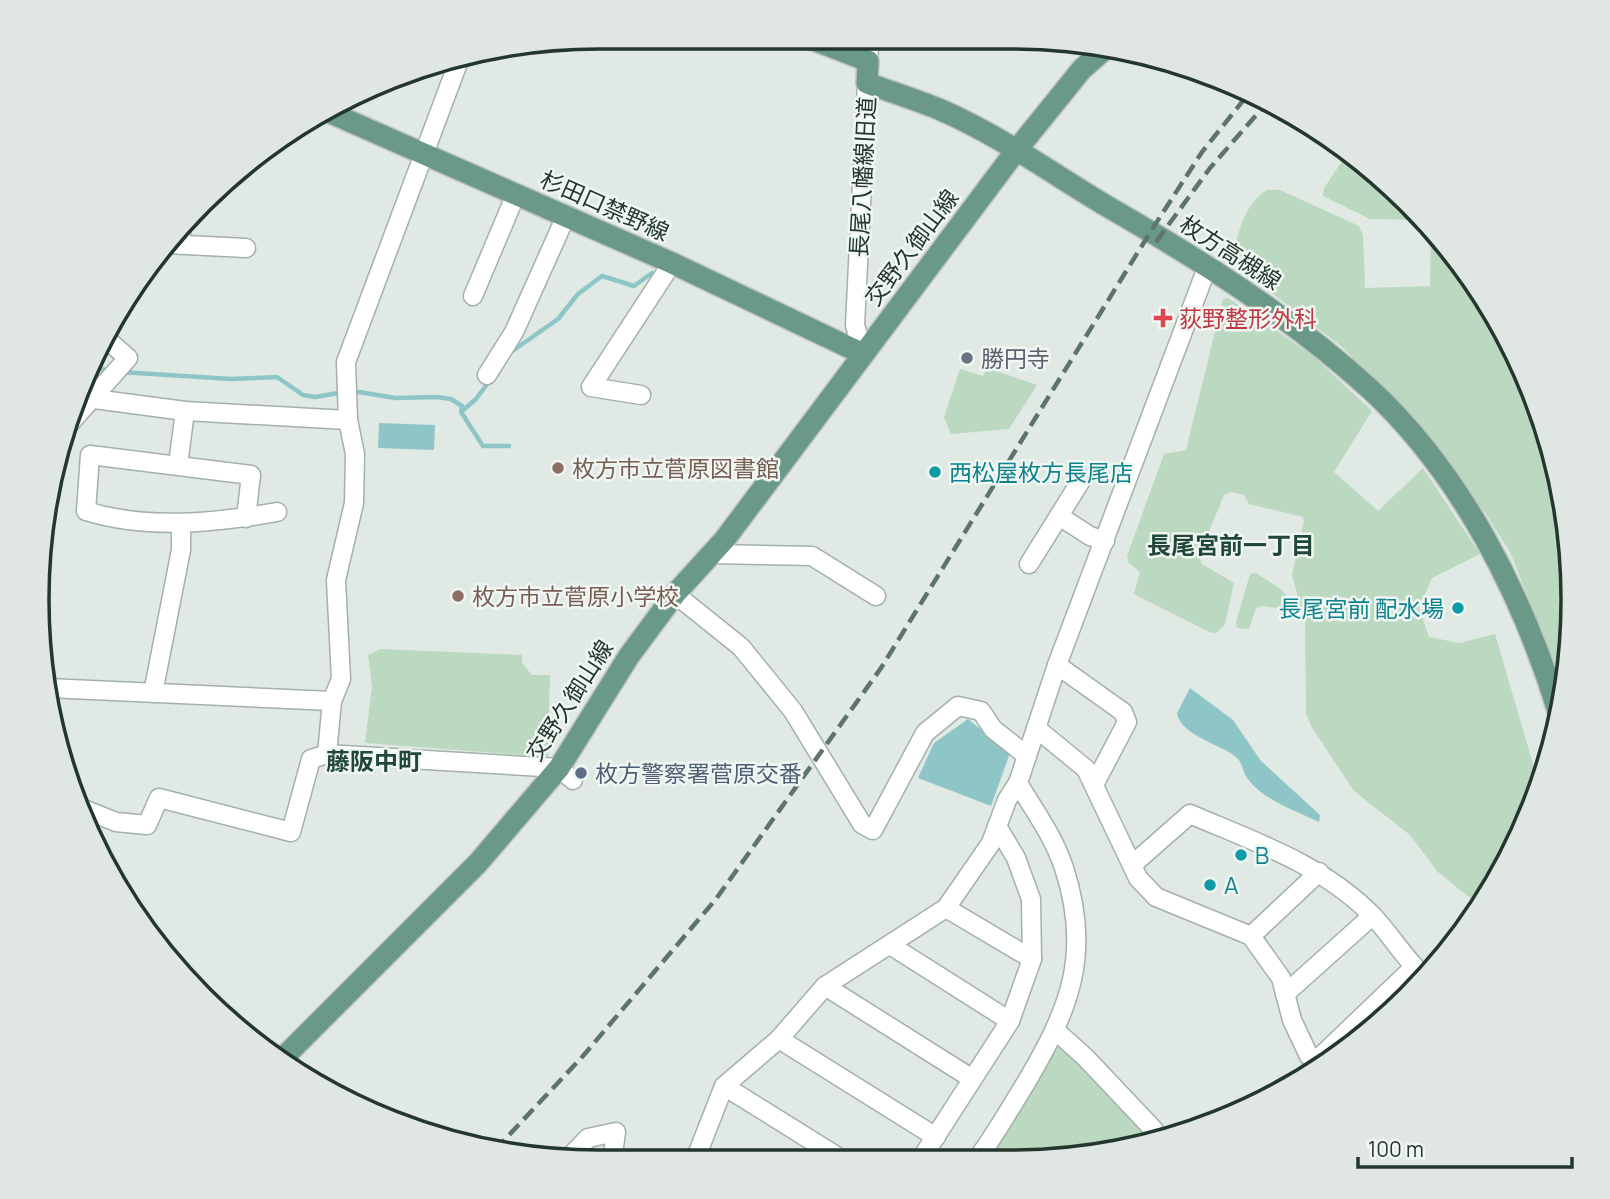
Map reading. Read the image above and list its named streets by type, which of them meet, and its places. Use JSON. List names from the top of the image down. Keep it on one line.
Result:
{"streets":{"main road":["杉田口禁野線","交野久御山線","枚方高槻線"],"street":["長尾八幡線旧道"]},"crossings":[["長尾八幡線旧道","杉田口禁野線"],["長尾八幡線旧道","交野久御山線"],["長尾八幡線旧道","枚方高槻線"],["杉田口禁野線","交野久御山線"],["交野久御山線","枚方高槻線"]],"districts":["長尾宮前一丁目","藤阪中町"],"places":{"health":["荻野整形外科"],"other":["勝円寺","枚方市立菅原図書館","西松屋枚方長尾店","枚方市立菅原小学校","長尾宮前 配水場","枚方警察署菅原交番","B","A"]},"scale_bar":"100 m"}
